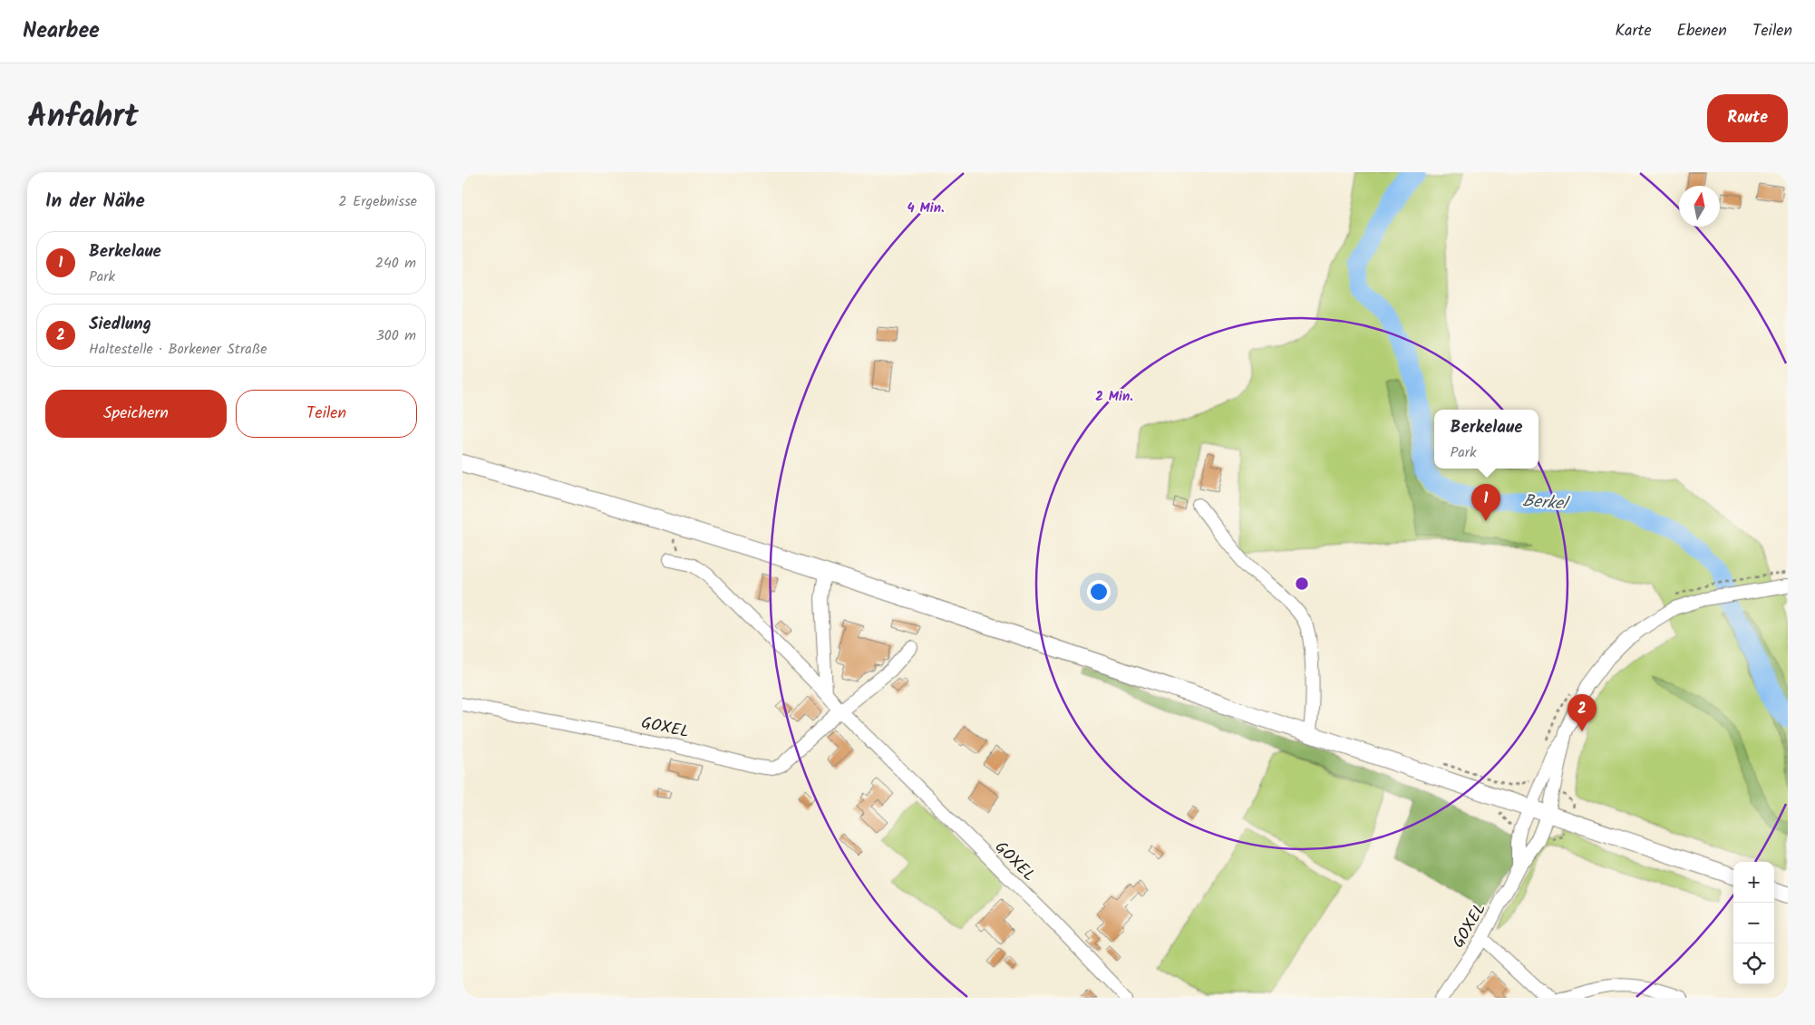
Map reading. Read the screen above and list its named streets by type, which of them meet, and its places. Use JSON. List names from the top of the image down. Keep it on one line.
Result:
{"streets":{"street":["GOXEL"]},"water":["Berkel"],"north":"top","page":{"header":"Nearbee","nav":["Karte","Ebenen","Teilen"],"title":"Anfahrt","buttons":["Route",["Speichern","Teilen"]],"heading":["In der Nähe","2 Ergebnisse"],"list":[{"mark":"1","name":"Berkelaue","note":"Park","value":"240 m"},{"mark":"2","name":"Siedlung","note":"Haltestelle · Borkener Straße","value":"300 m"}],"popup":["Berkelaue","Park"],"pins":["1","2"],"map_buttons":["+","−"]},"rings":["4 Min.","2 Min."]}
